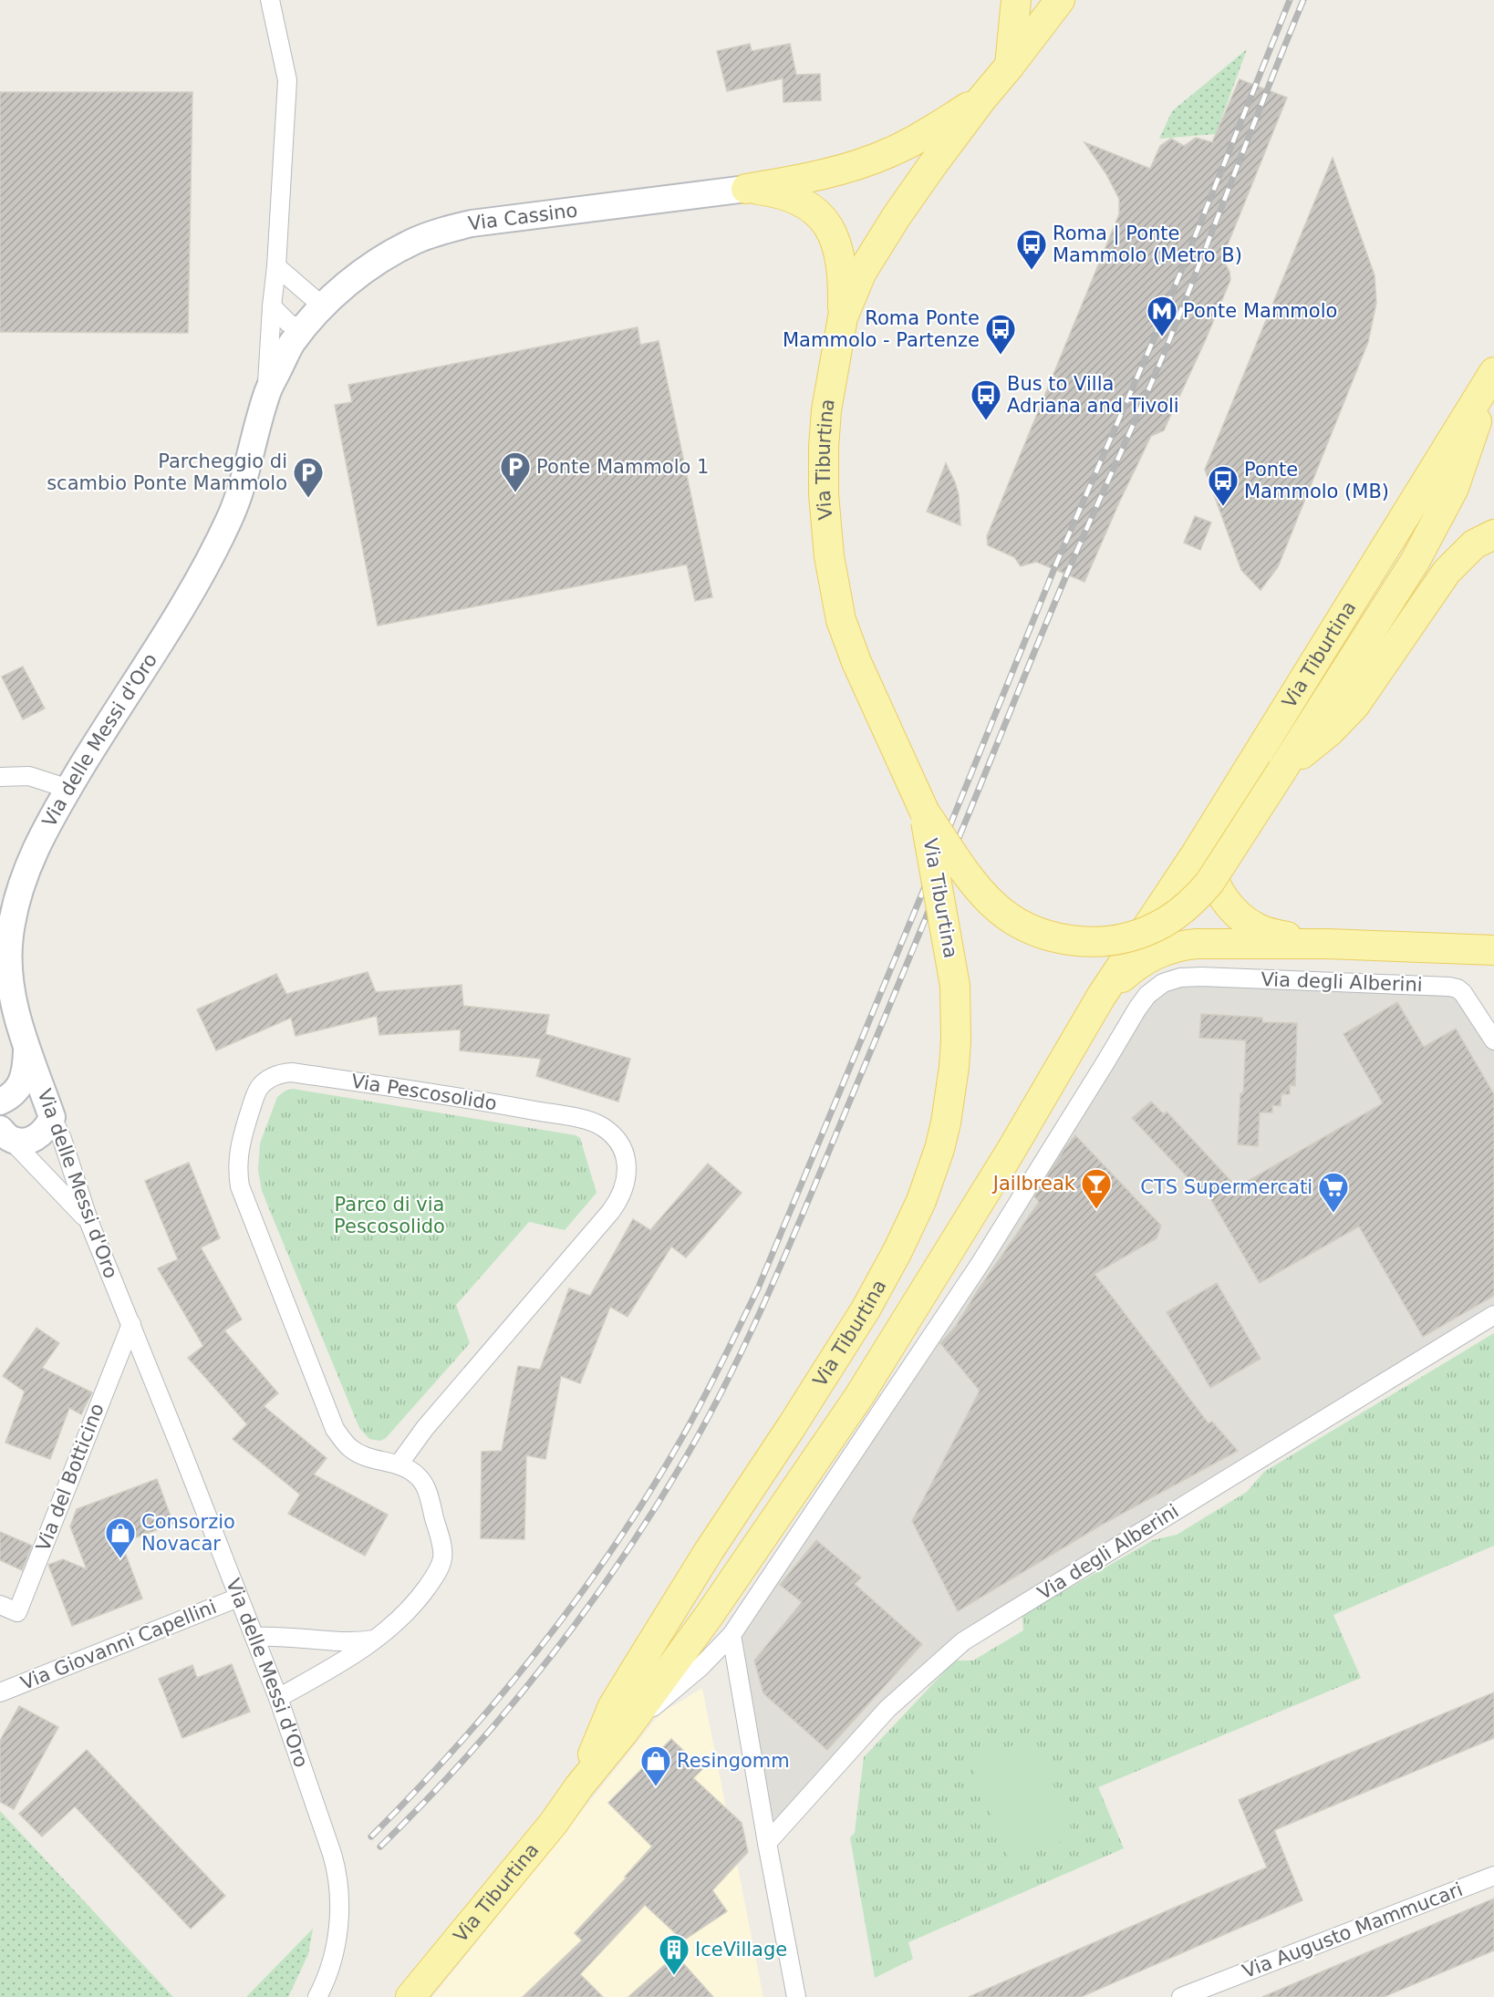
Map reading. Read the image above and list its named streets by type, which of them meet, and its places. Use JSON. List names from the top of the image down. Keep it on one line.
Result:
{"streets":{"main road":["Via Tiburtina"],"street":["Via Cassino","Via delle Messi d'Oro","Via degli Alberini","Via Pescosolido","Via del Botticino","Via Giovanni Capellini","Via Augusto Mammucari"]},"crossings":[["Via Cassino","Via delle Messi d'Oro"],["Via Tiburtina","Via degli Alberini"],["Via delle Messi d'Oro","Via Pescosolido"],["Via delle Messi d'Oro","Via del Botticino"],["Via delle Messi d'Oro","Via Giovanni Capellini"]],"parks":["Parco di via Pescosolido"],"places":{"bus stop":["Roma | Ponte Mammolo (Metro B)","Roma Ponte Mammolo - Partenze","Bus to Villa Adriana and Tivoli","Ponte Mammolo (MB)"],"metro station":["Ponte Mammolo"],"parking":["Ponte Mammolo 1","Parcheggio di scambio Ponte Mammolo"],"bar":["Jailbreak"],"supermarket":["CTS Supermercati"],"shop":["Consorzio Novacar","Resingomm"],"building":["IceVillage"]}}
